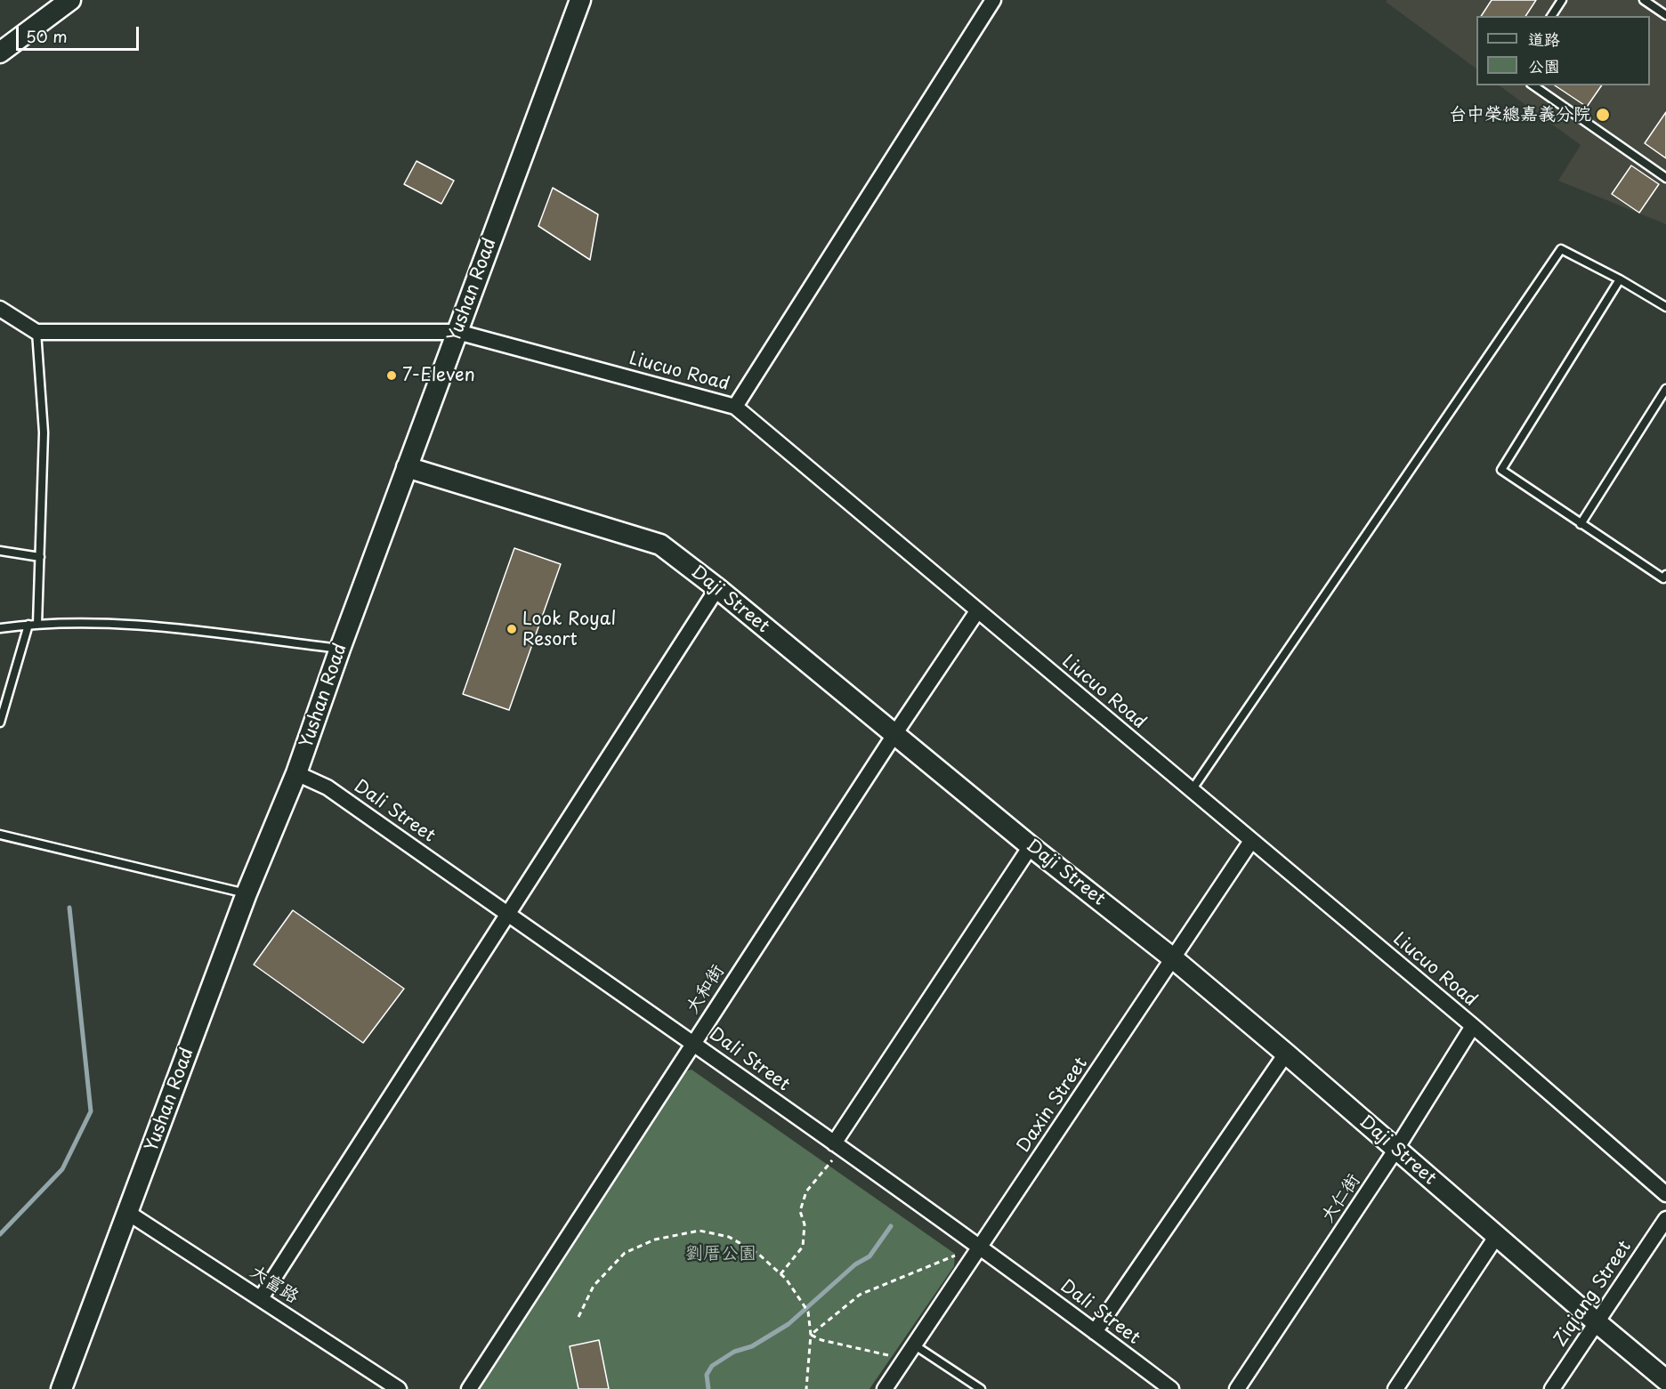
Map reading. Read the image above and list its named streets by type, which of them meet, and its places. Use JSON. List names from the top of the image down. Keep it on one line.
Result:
{"streets":{"street":["Yushan Road","Liucuo Road","Daji Street","Dali Street","大和街","Daxin Street","大仁街","大富路","Ziqiang Street"]},"crossings":[["Yushan Road","Liucuo Road"],["Yushan Road","Daji Street"],["Yushan Road","Dali Street"],["Yushan Road","大富路"],["Liucuo Road","大和街"],["Liucuo Road","Daxin Street"],["Liucuo Road","大仁街"],["Daji Street","大和街"],["Daji Street","Daxin Street"],["Daji Street","大仁街"],["Daji Street","Ziqiang Street"],["Dali Street","大和街"],["Dali Street","Daxin Street"]],"parks":["劉厝公園"],"places":["台中榮總嘉義分院","7-Eleven","Look Royal Resort"],"legend":["道路","公園"],"scale_bar":"50 m"}
